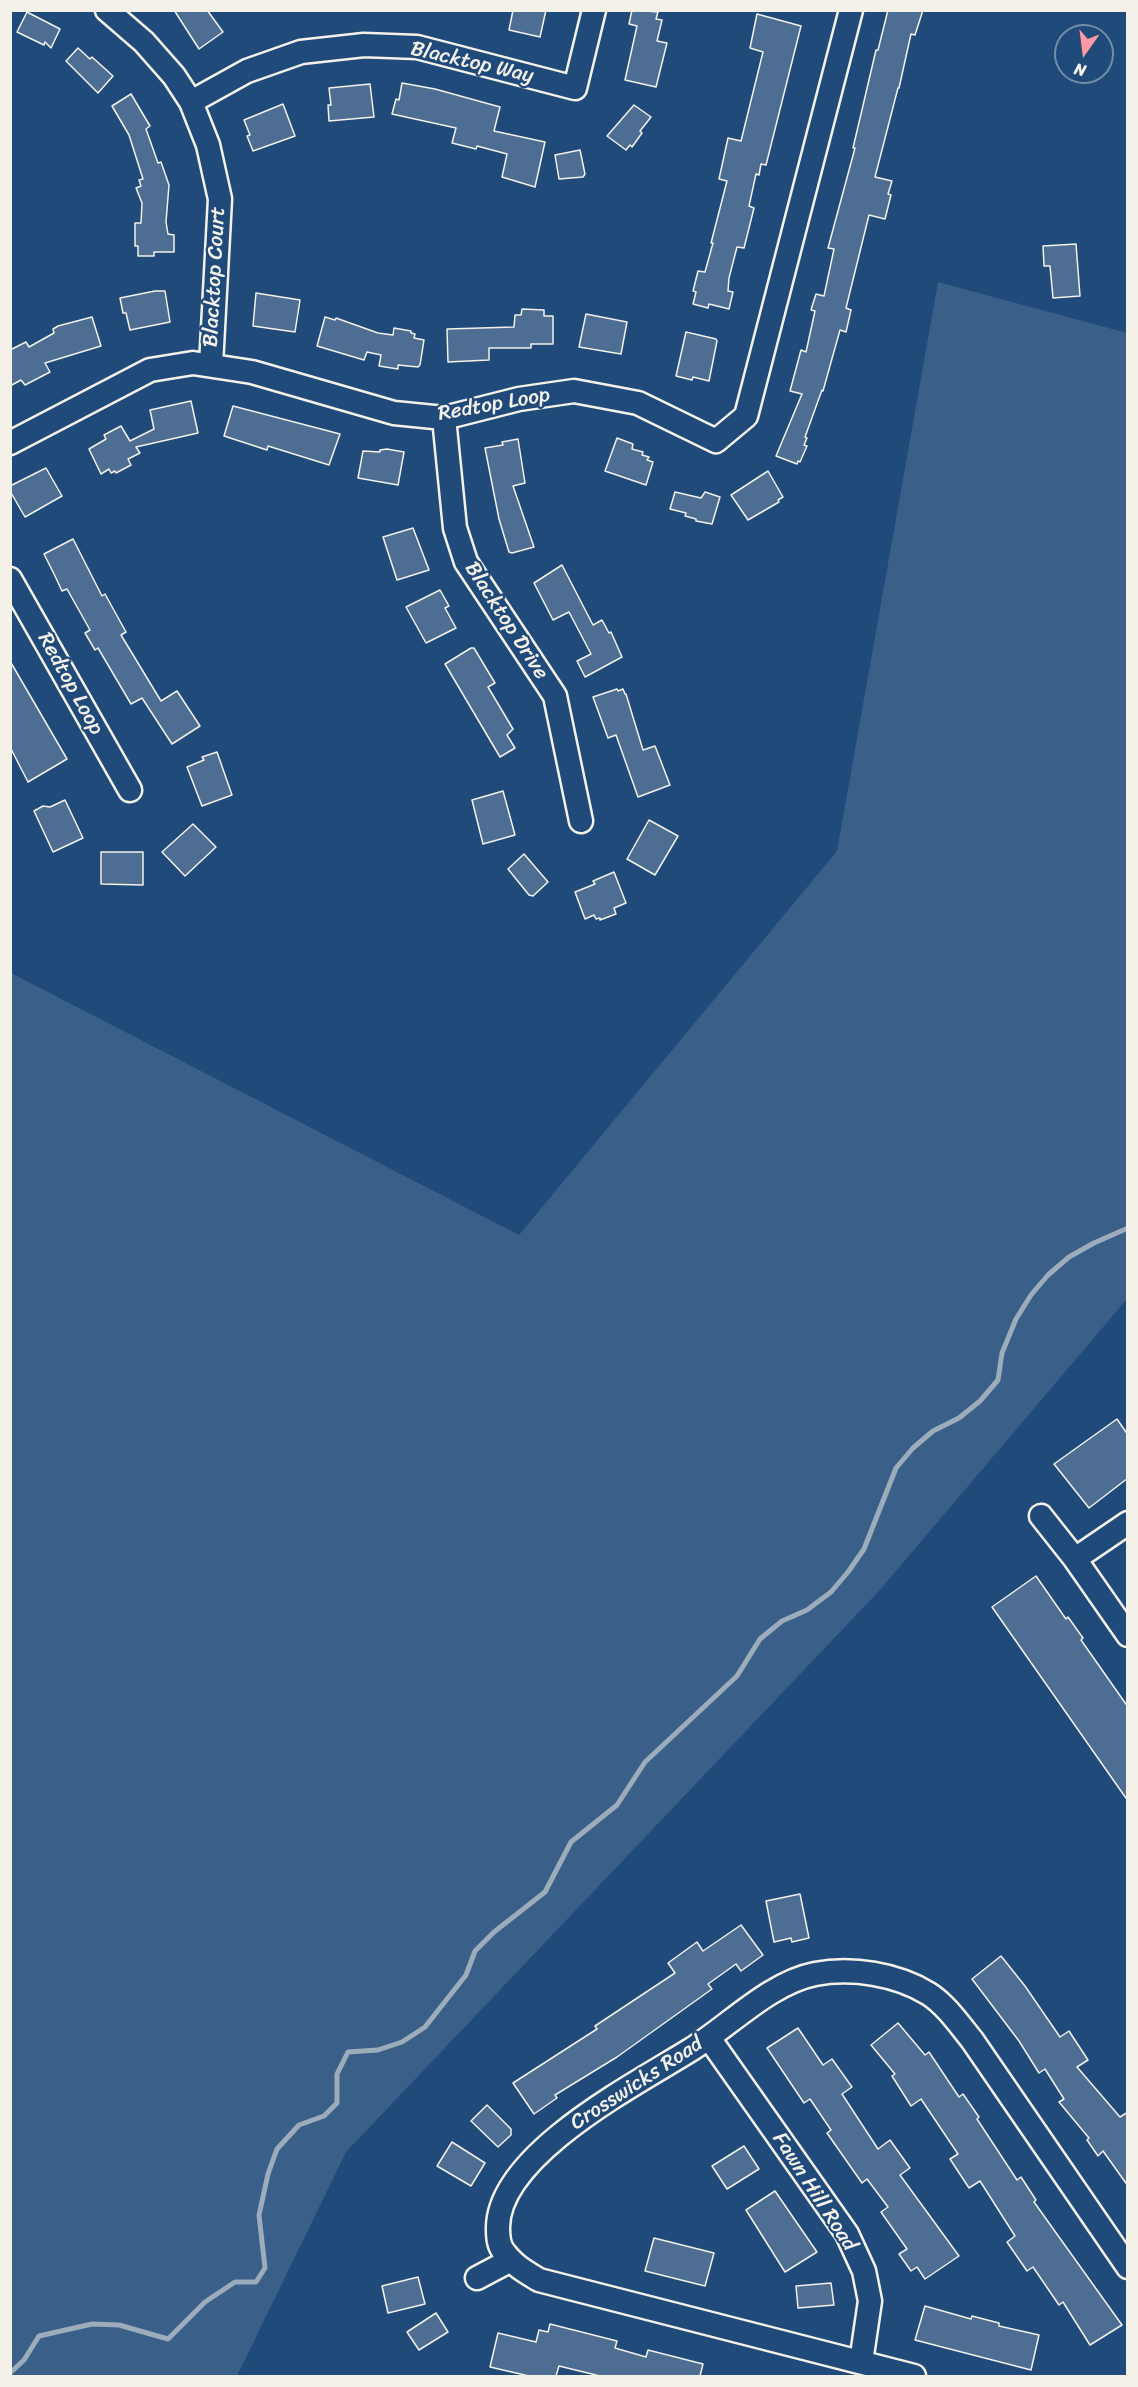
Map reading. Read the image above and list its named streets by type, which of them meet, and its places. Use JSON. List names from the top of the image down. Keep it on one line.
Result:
{"streets":{"street":["Blacktop Way","Blacktop Court","Redtop Loop","Blacktop Drive","Crosswicks Road","Fawn Hill Road"]},"crossings":[["Blacktop Way","Blacktop Court"],["Blacktop Court","Redtop Loop"],["Redtop Loop","Blacktop Drive"],["Crosswicks Road","Fawn Hill Road"]],"north":"bottom"}
